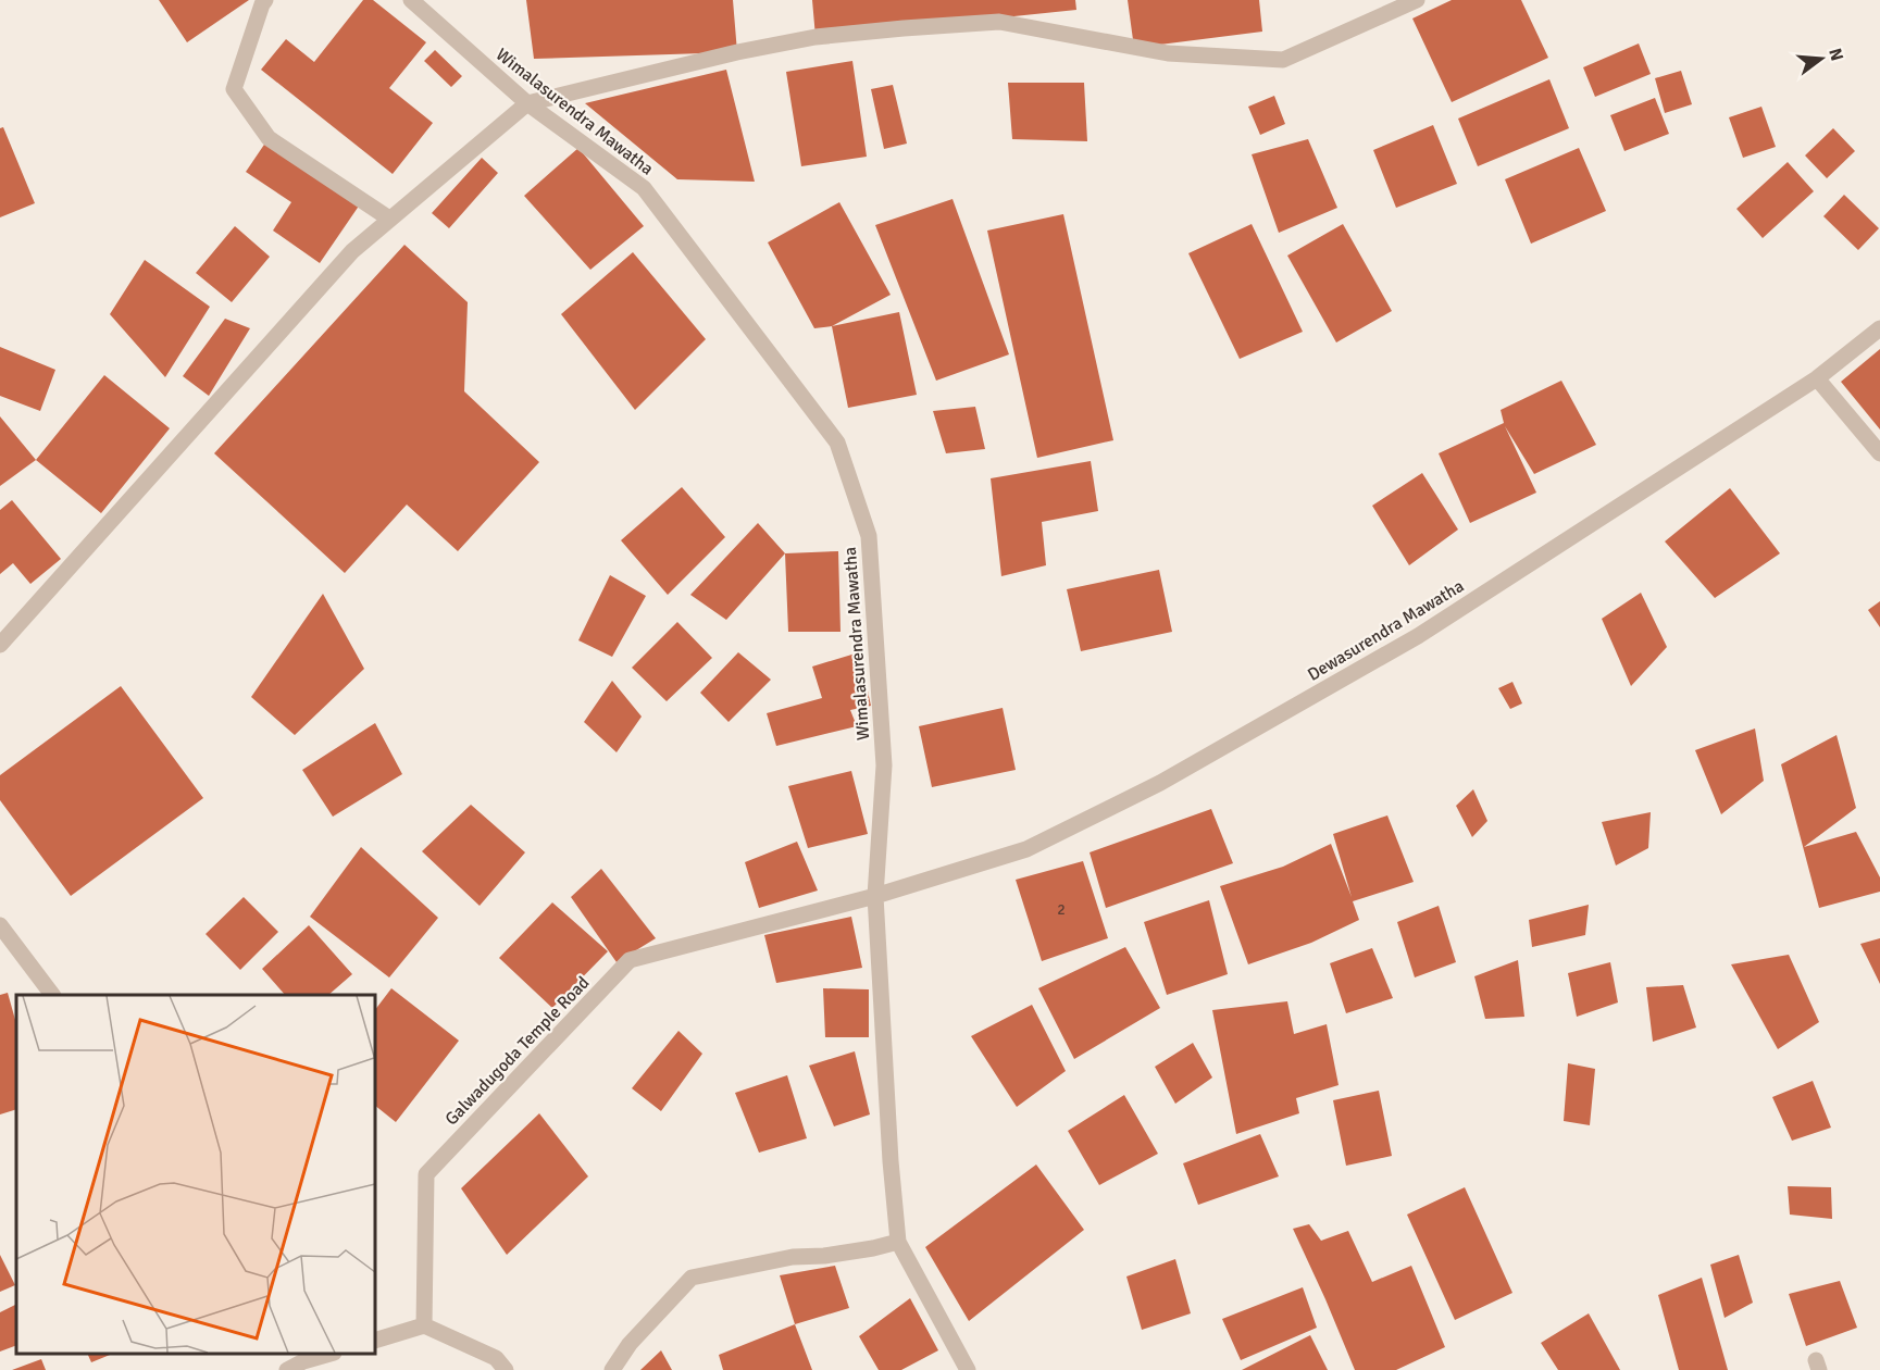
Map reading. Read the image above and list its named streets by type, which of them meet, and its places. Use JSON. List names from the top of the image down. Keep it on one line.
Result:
{"streets":{"street":["Wimalasurendra Mawatha","Dewasurendra Mawatha","Galwadugoda Temple Road"]},"crossings":[["Wimalasurendra Mawatha","Dewasurendra Mawatha"],["Wimalasurendra Mawatha","Galwadugoda Temple Road"],["Dewasurendra Mawatha","Galwadugoda Temple Road"]],"house_numbers":["2"],"north":"right"}
